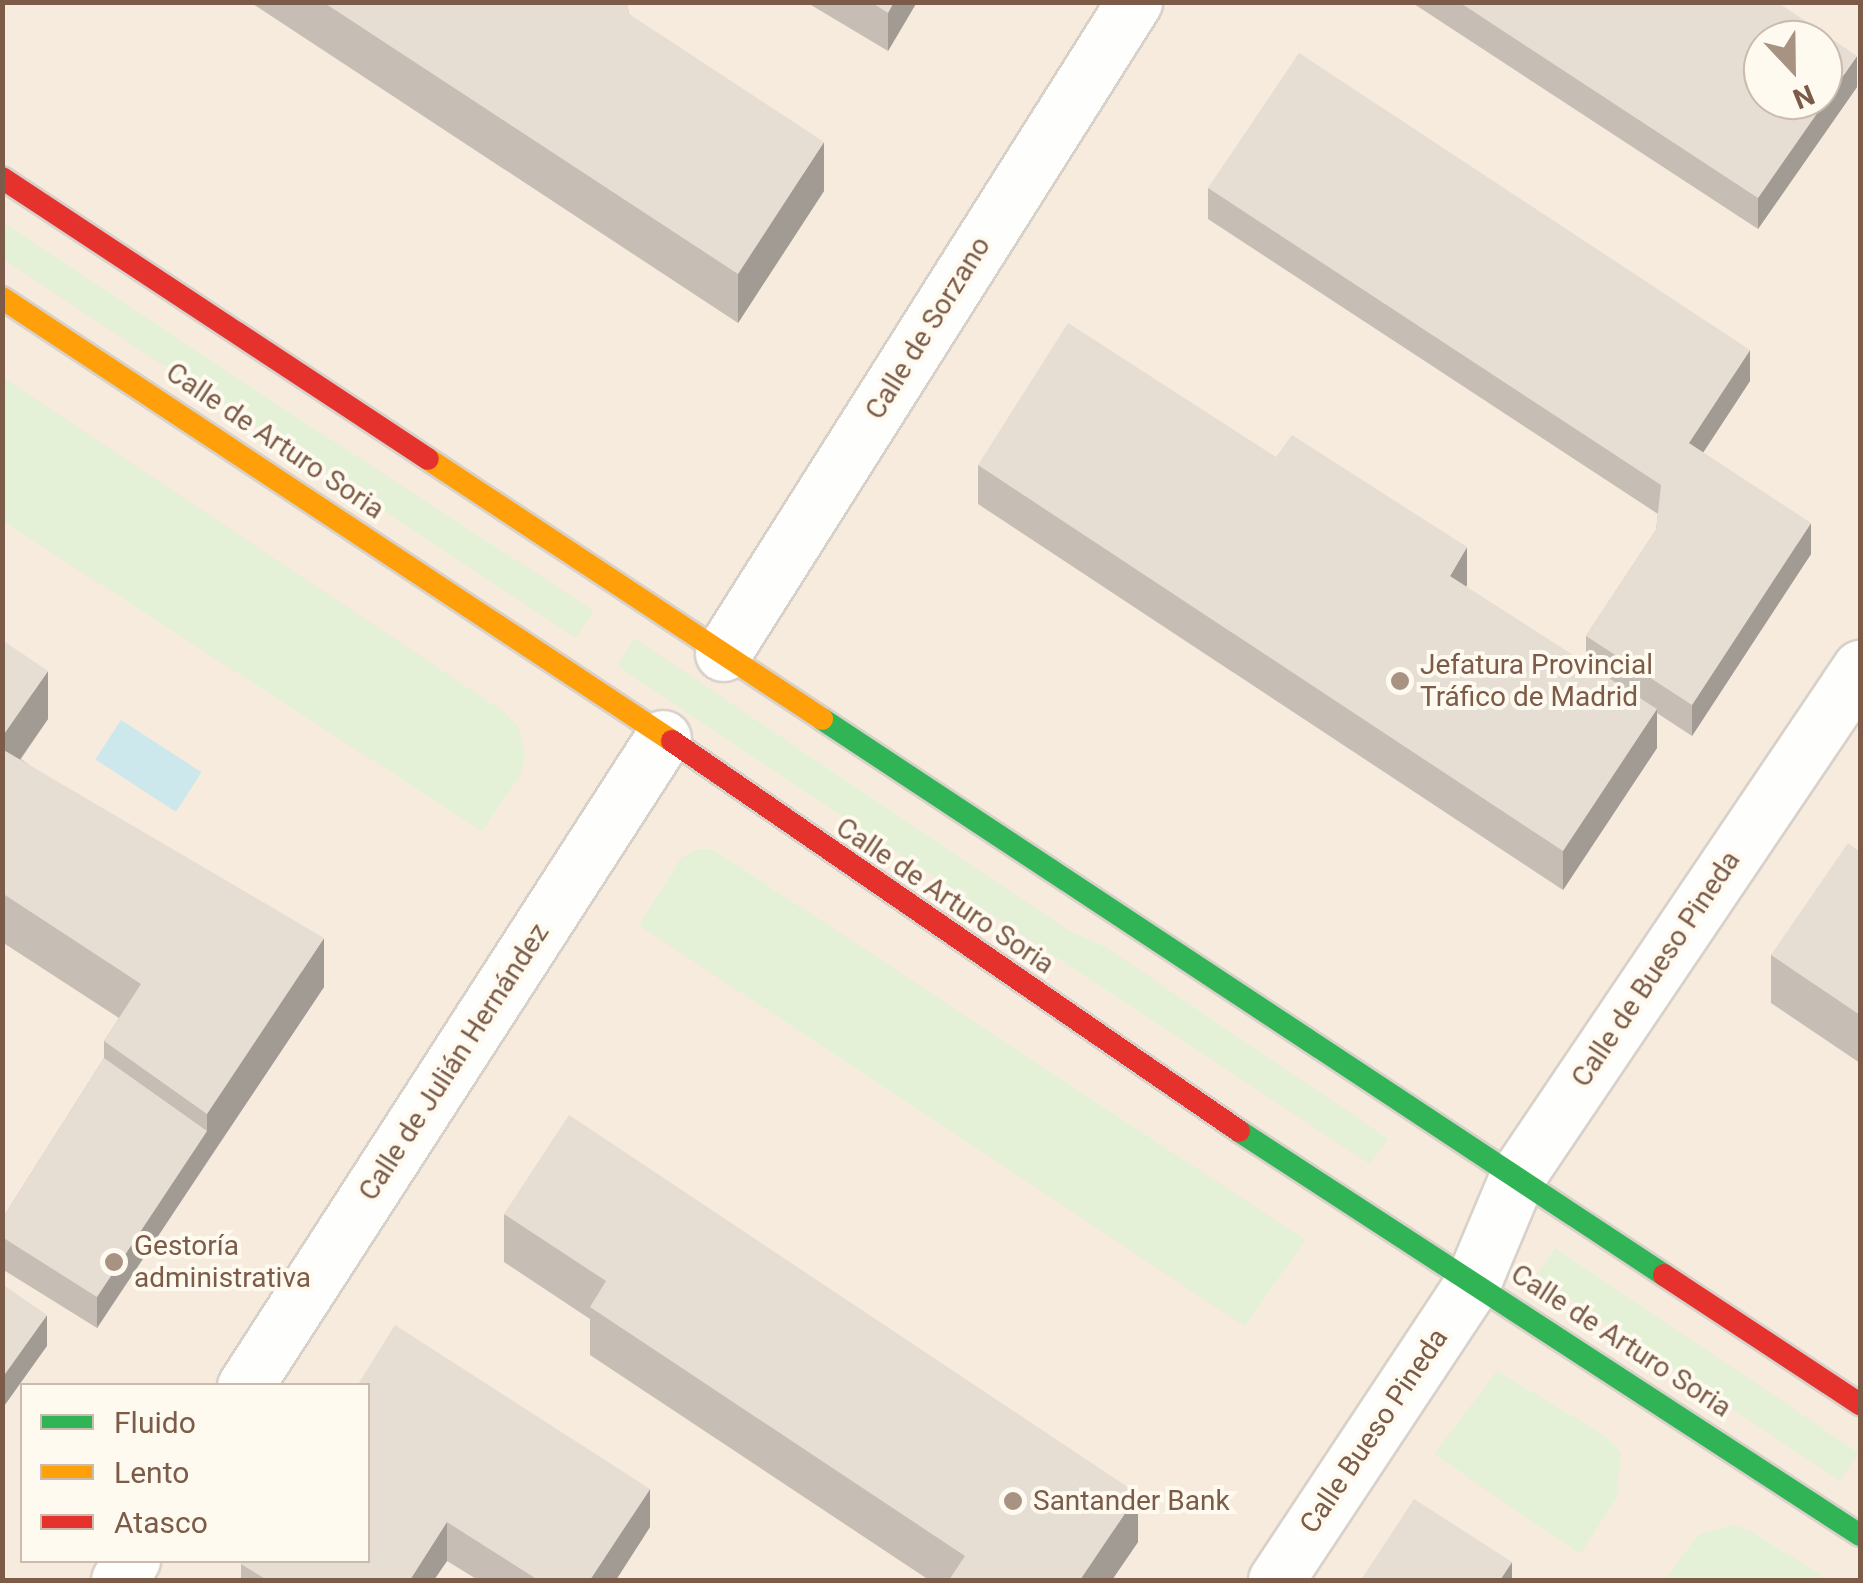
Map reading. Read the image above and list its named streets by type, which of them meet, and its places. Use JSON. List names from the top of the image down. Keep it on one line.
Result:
{"streets":{"main road":["Calle de Arturo Soria"],"street":["Calle de Sorzano","Calle de Bueso Pineda","Calle de Julián Hernández","Calle Bueso Pineda"]},"crossings":[["Calle de Arturo Soria","Calle de Bueso Pineda"],["Calle de Arturo Soria","Calle de Julián Hernández"],["Calle de Arturo Soria","Calle Bueso Pineda"],["Calle de Bueso Pineda","Calle Bueso Pineda"]],"places":["Jefatura Provincial Tráfico de Madrid","Gestoría administrativa","Santander Bank"],"legend":["Fluido","Lento","Atasco"],"north":"bottom"}
